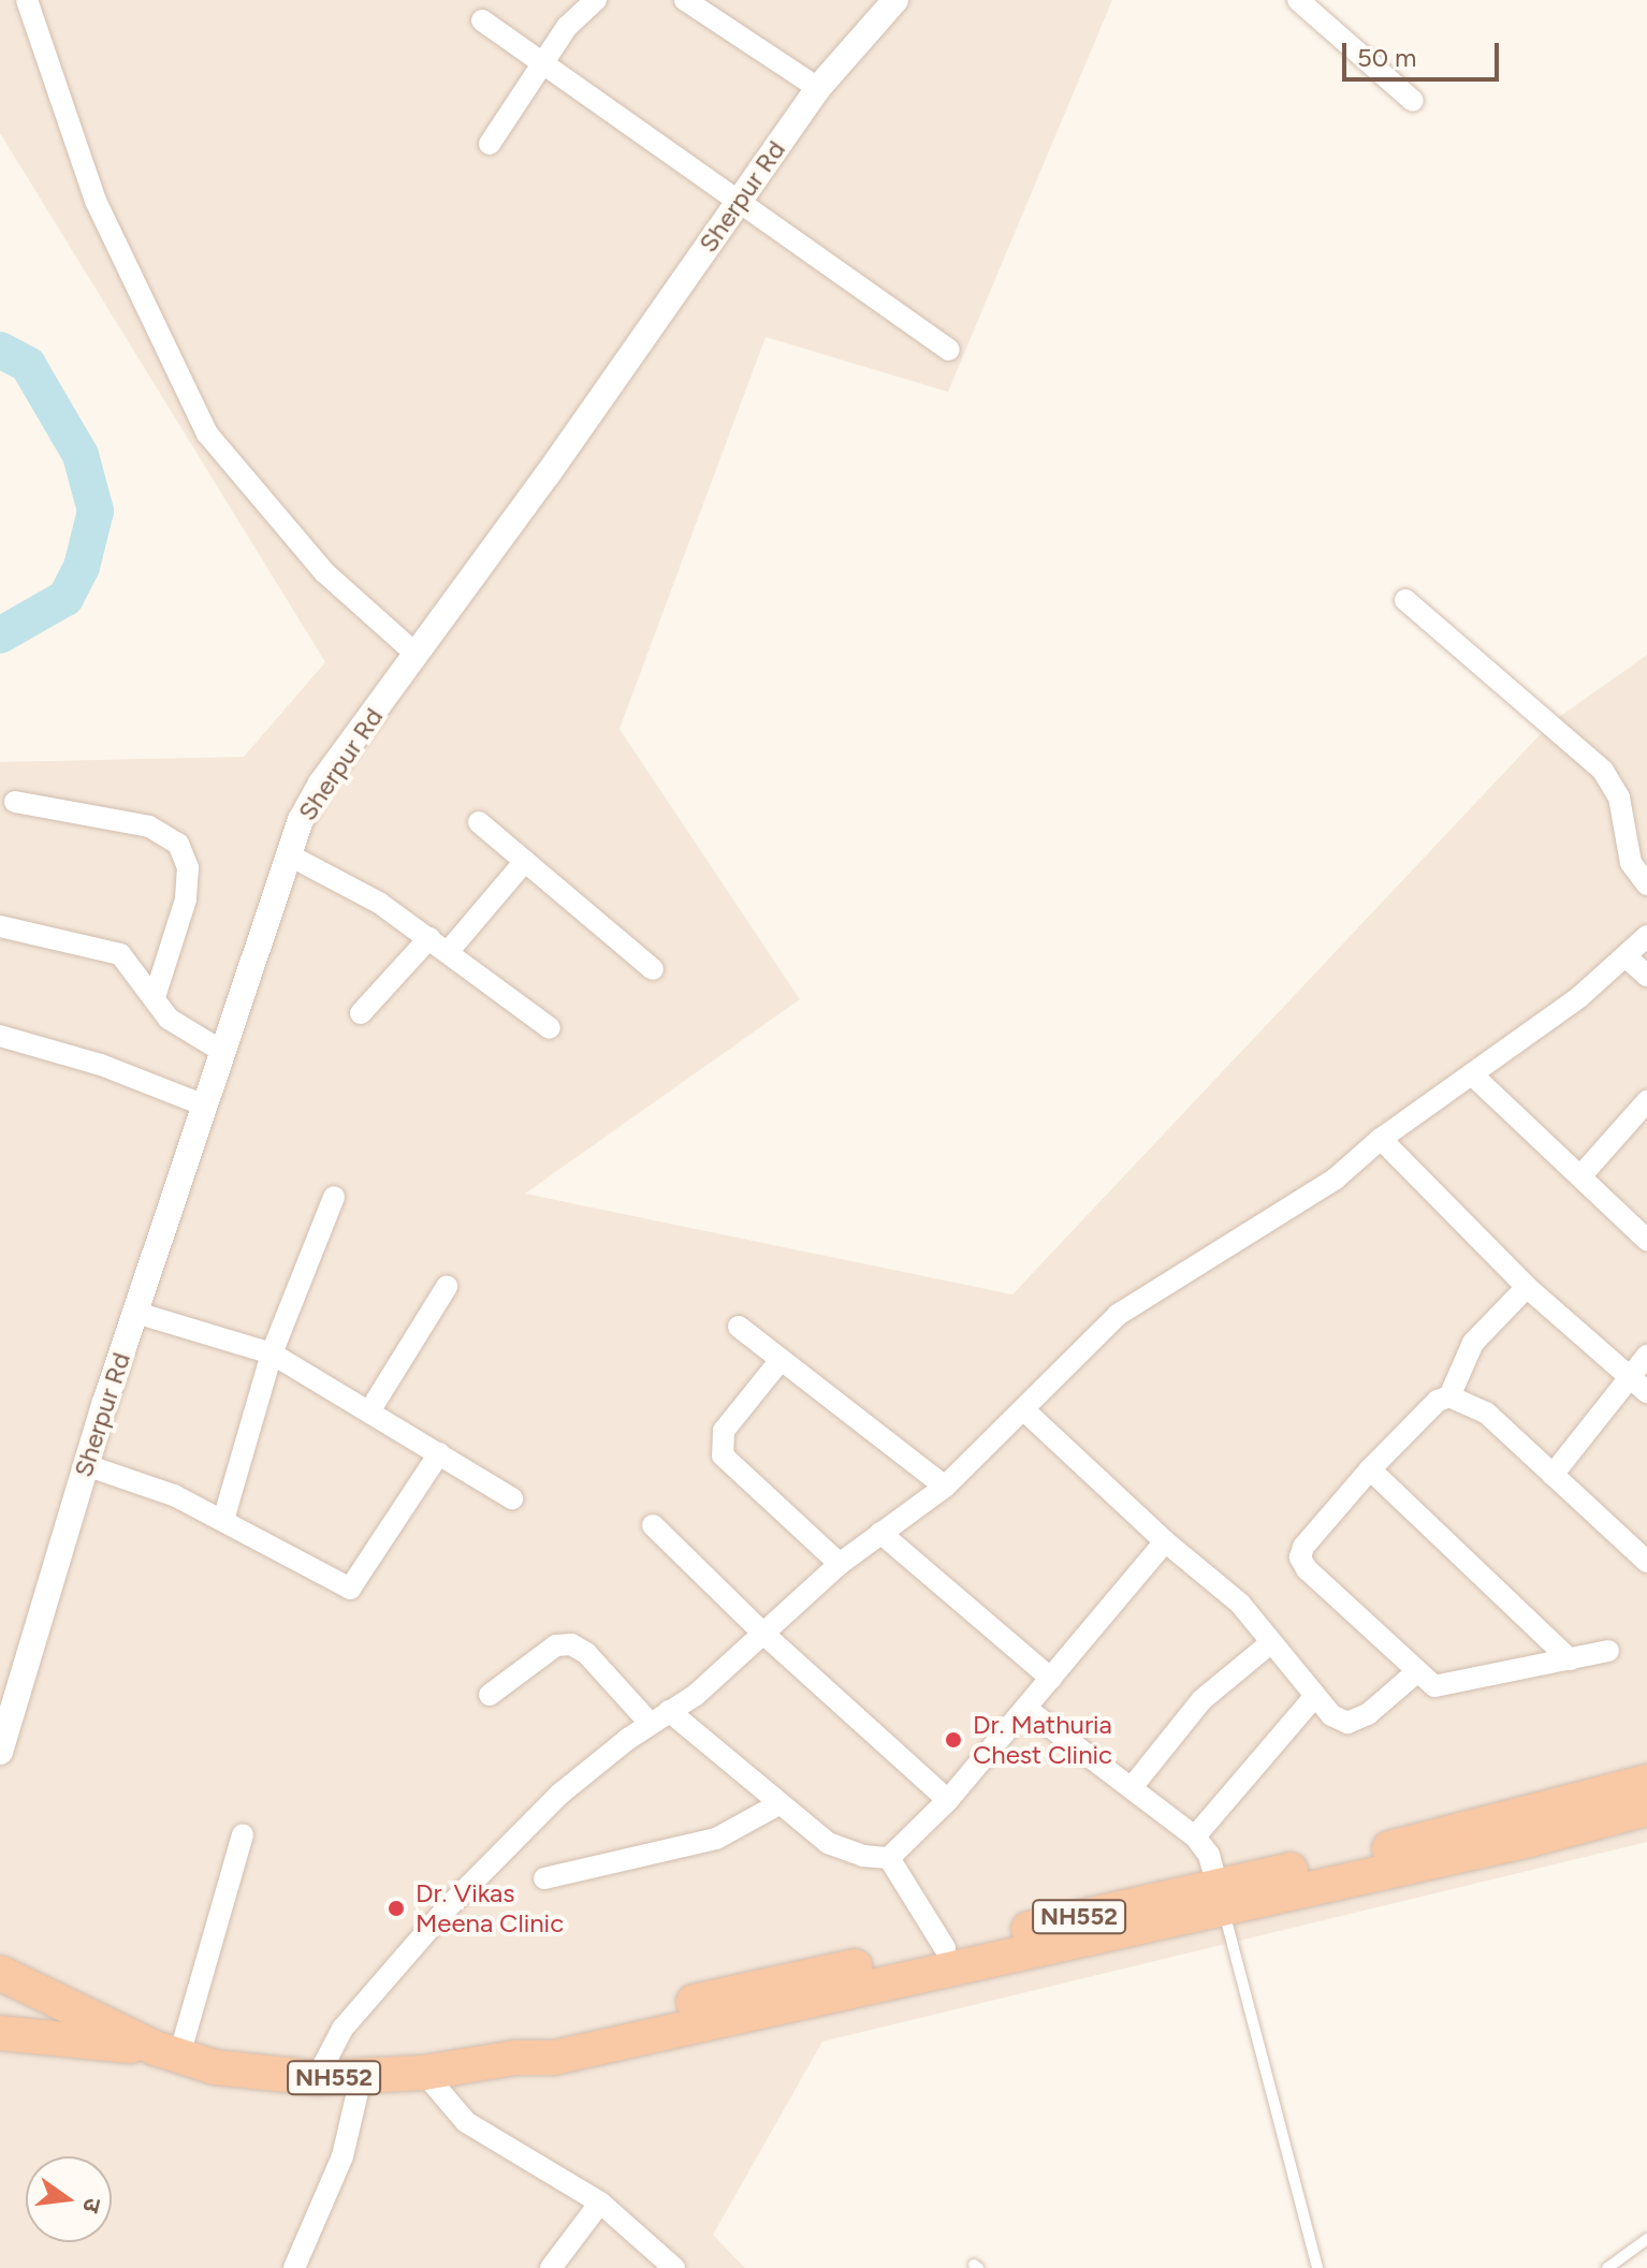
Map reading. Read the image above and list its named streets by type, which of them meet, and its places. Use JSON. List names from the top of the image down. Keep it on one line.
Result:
{"streets":{"highway":["NH552"],"street":["Sherpur Rd"]},"places":["Dr. Mathuria Chest Clinic","Dr. Vikas Meena Clinic"],"scale_bar":"50 m","north":"right"}
